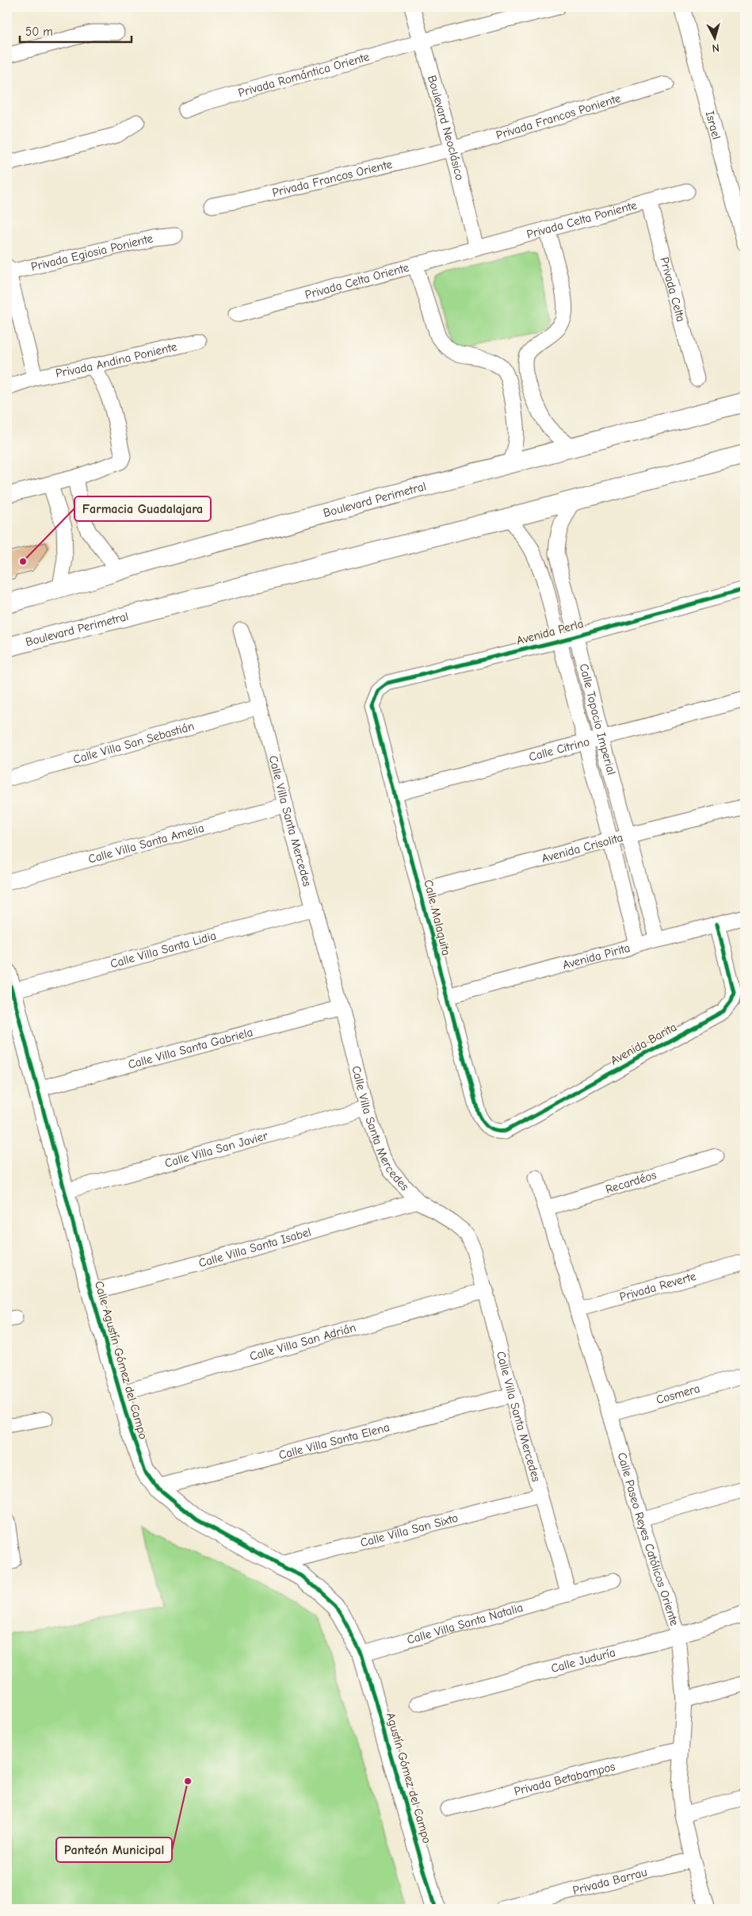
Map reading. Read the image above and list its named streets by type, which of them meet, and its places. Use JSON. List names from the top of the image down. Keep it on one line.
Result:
{"streets":{"street":["Privada Romántica Oriente","Privada Francos Poniente","Israel","Boulevard Neoclásico","Privada Francos Oriente","Privada Celta Poniente","Privada Egiosia Poniente","Privada Celta Oriente","Privada Celta","Privada Andina Poniente","Boulevard Perimetral","Avenida Perla","Calle Topacio Imperial","Calle Villa San Sebastián","Calle Citrino","Calle Villa Santa Mercedes","Calle Villa Santa Amelia","Avenida Crisolita","Calle Malaquita","Calle Villa Santa Lidia","Avenida Pirita","Avenida Barita","Calle Villa Santa Gabriela","Calle Villa San Javier","Recardéos","Calle Villa Santa Isabel","Privada Reverte","Calle Villa San Adrián","Calle Agustín Gómez del Campo","Cosmera","Calle Villa Santa Elena","Calle Villa San Sixto","Calle Paseo Reyes Católicos Oriente","Calle Villa Santa Natalia","Calle Juduría","Agustín Gómez del Campo","Privada Betabampos","Privada Barrau"]},"crossings":[["Privada Romántica Oriente","Boulevard Neoclásico"],["Privada Francos Poniente","Boulevard Neoclásico"],["Privada Francos Poniente","Privada Francos Oriente"],["Boulevard Neoclásico","Privada Francos Oriente"],["Boulevard Neoclásico","Privada Celta Poniente"],["Boulevard Neoclásico","Privada Celta Oriente"],["Privada Celta Poniente","Privada Celta Oriente"],["Privada Celta Poniente","Privada Celta"],["Boulevard Perimetral","Calle Topacio Imperial"],["Avenida Perla","Calle Topacio Imperial"],["Avenida Perla","Calle Malaquita"],["Calle Topacio Imperial","Calle Citrino"],["Calle Topacio Imperial","Avenida Crisolita"],["Calle Topacio Imperial","Avenida Pirita"],["Calle Villa San Sebastián","Calle Villa Santa Mercedes"],["Calle Citrino","Calle Malaquita"],["Calle Villa Santa Mercedes","Calle Villa Santa Amelia"],["Calle Villa Santa Mercedes","Calle Villa Santa Lidia"],["Calle Villa Santa Mercedes","Calle Villa Santa Gabriela"],["Calle Villa Santa Mercedes","Calle Villa San Javier"],["Calle Villa Santa Mercedes","Calle Villa Santa Isabel"],["Calle Villa Santa Mercedes","Calle Villa San Adrián"],["Calle Villa Santa Mercedes","Calle Villa Santa Elena"],["Calle Villa Santa Mercedes","Calle Villa San Sixto"],["Calle Villa Santa Mercedes","Calle Villa Santa Natalia"],["Avenida Crisolita","Calle Malaquita"],["Calle Malaquita","Avenida Pirita"],["Calle Malaquita","Avenida Barita"],["Calle Villa Santa Lidia","Calle Agustín Gómez del Campo"],["Avenida Pirita","Avenida Barita"],["Calle Villa Santa Gabriela","Calle Agustín Gómez del Campo"],["Calle Villa San Javier","Calle Agustín Gómez del Campo"],["Recardéos","Calle Paseo Reyes Católicos Oriente"],["Calle Villa Santa Isabel","Calle Agustín Gómez del Campo"],["Privada Reverte","Calle Paseo Reyes Católicos Oriente"],["Calle Villa San Adrián","Calle Agustín Gómez del Campo"],["Calle Agustín Gómez del Campo","Calle Villa Santa Elena"],["Calle Agustín Gómez del Campo","Calle Villa San Sixto"],["Calle Agustín Gómez del Campo","Calle Villa Santa Natalia"],["Calle Agustín Gómez del Campo","Agustín Gómez del Campo"],["Cosmera","Calle Paseo Reyes Católicos Oriente"],["Calle Paseo Reyes Católicos Oriente","Calle Juduría"],["Calle Paseo Reyes Católicos Oriente","Privada Betabampos"],["Calle Paseo Reyes Católicos Oriente","Privada Barrau"],["Calle Villa Santa Natalia","Agustín Gómez del Campo"]],"places":["Farmacia Guadalajara","Panteón Municipal"],"scale_bar":"50 m","north":"bottom"}
